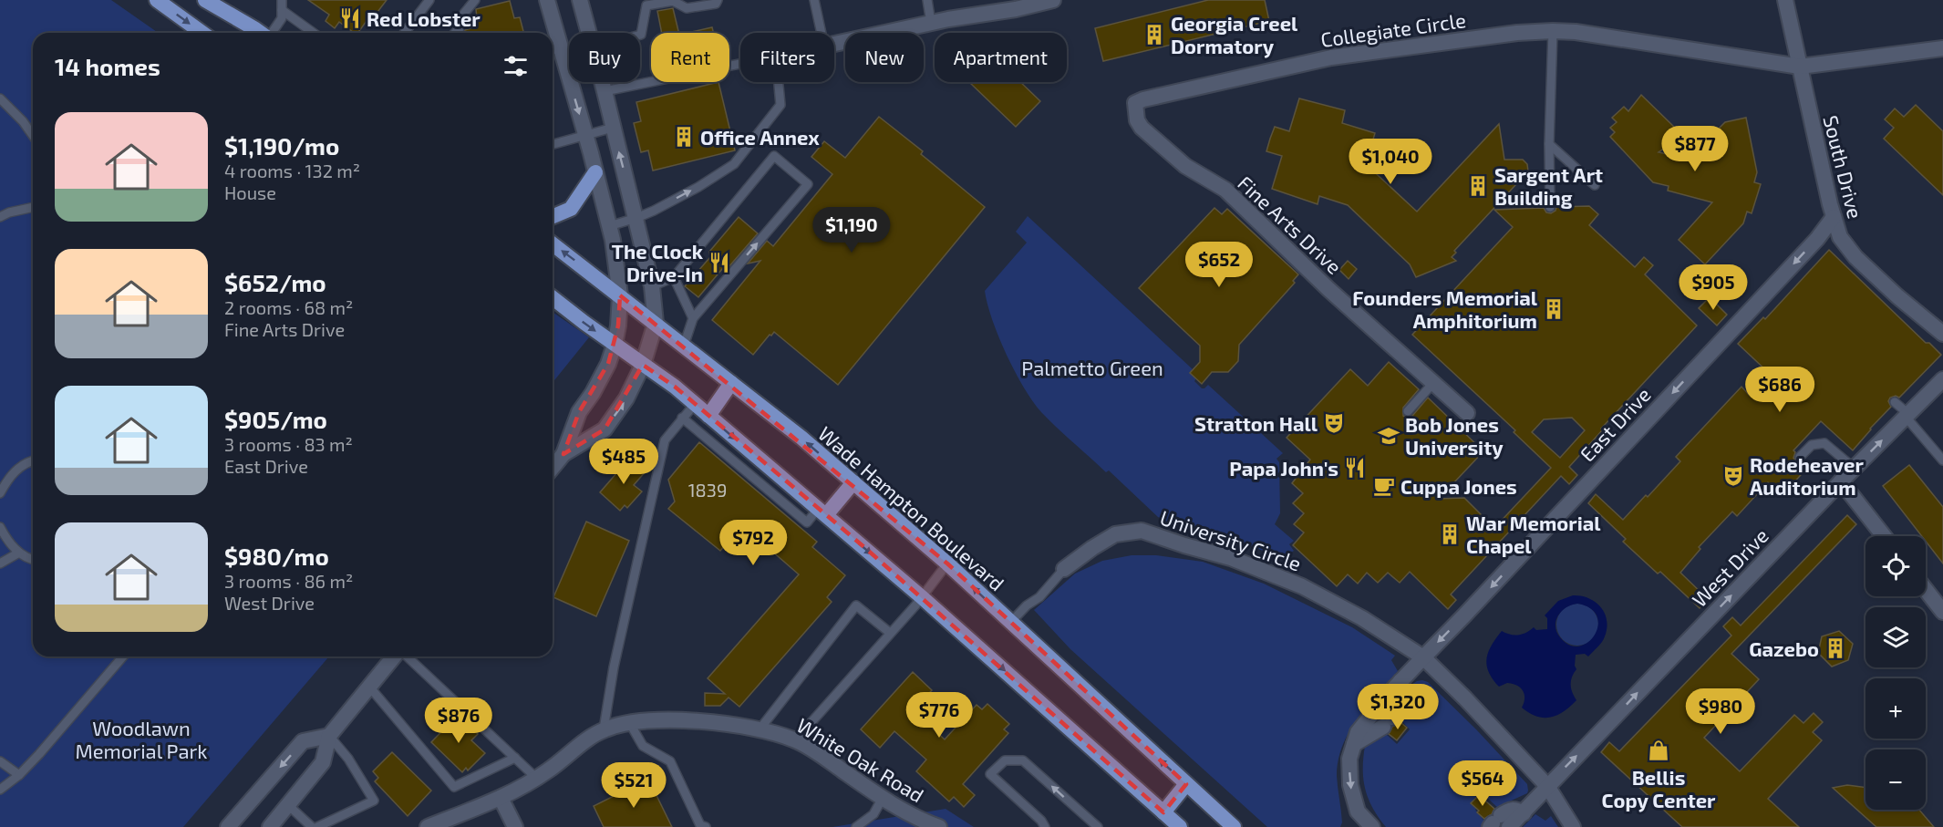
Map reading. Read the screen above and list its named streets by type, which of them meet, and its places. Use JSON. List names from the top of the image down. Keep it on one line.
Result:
{"streets":{"main road":["Wade Hampton Boulevard"],"street":["Collegiate Circle","South Drive","Fine Arts Drive","East Drive","University Circle","West Drive","White Oak Road"]},"crossings":[["Collegiate Circle","South Drive"],["Collegiate Circle","Fine Arts Drive"],["South Drive","East Drive"],["East Drive","University Circle"],["Wade Hampton Boulevard","University Circle"],["University Circle","West Drive"]],"one_way":["East Drive","West Drive"],"parks":["Palmetto Green","Woodlawn Memorial Park"],"places":{"restaurant":["Red Lobster","The Clock Drive-In","Papa John's"],"building":["Georgia Creel Dormatory","Office Annex","Sargent Art Building","Founders Memorial Amphitorium","War Memorial Chapel","Gazebo"],"theatre":["Stratton Hall","Rodeheaver Auditorium"],"school or university":["Bob Jones University"],"cafe":["Cuppa Jones"],"shop":["Bellis Copy Center"]},"house_numbers":["1839"],"page":{"chip":["Buy","Rent","Filters","New","Apartment"],"heading":"14 homes","list":[{"name":"$1,190/mo","note":"4 rooms · 132 m² · House"},{"name":"$652/mo","note":"2 rooms · 68 m² · Fine Arts Drive"},{"name":"$905/mo","note":"3 rooms · 83 m² · East Drive"},{"name":"$980/mo","note":"3 rooms · 86 m² · West Drive"}],"price":["$877","$1,040","$1,190","$652","$905","$686","$485","$792","$1,320","$980","$776","$876","$564","$521"],"map_buttons":["+","−"]}}
